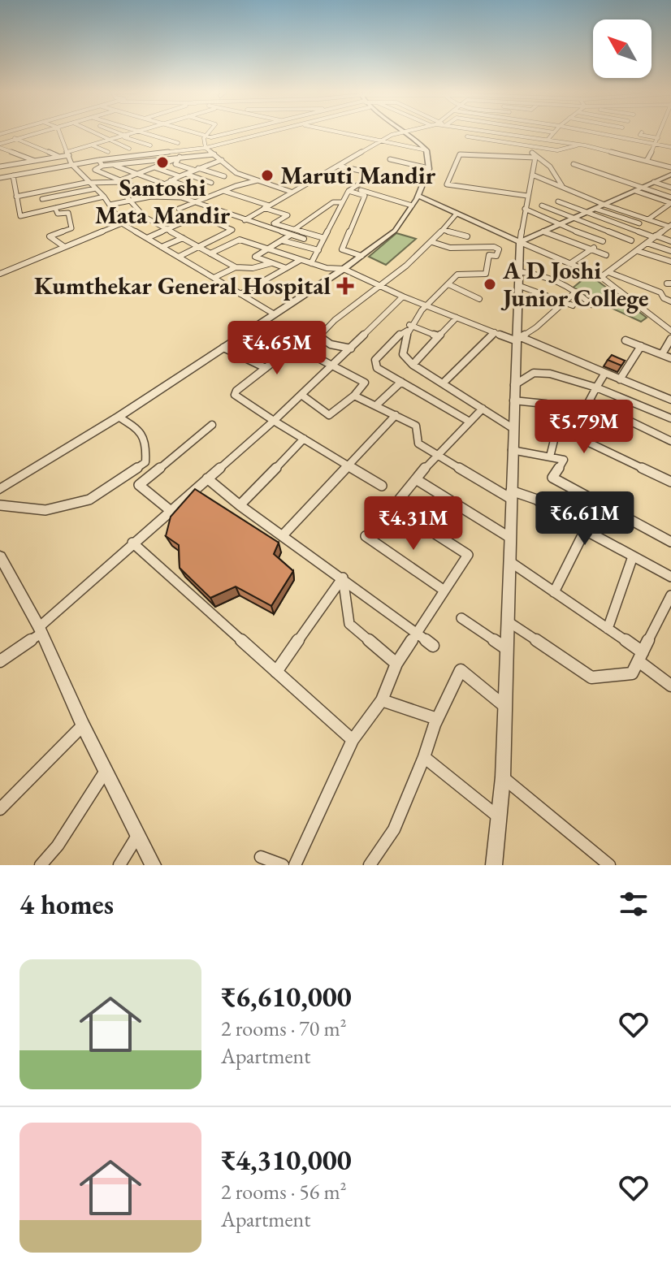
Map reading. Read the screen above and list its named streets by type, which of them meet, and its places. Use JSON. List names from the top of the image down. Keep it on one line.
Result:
{"places":{"other":["Santoshi Mata Mandir","Maruti Mandir","A D Joshi Junior College"],"health":["Kumthekar General Hospital"]},"north":"top left","page":{"price":["₹4.65M","₹5.79M","₹6.61M","₹4.31M"],"heading":"4 homes","list":[{"name":"₹6,610,000","note":"2 rooms · 70 m² · Apartment"},{"name":"₹4,310,000","note":"2 rooms · 56 m² · Apartment"}]}}
